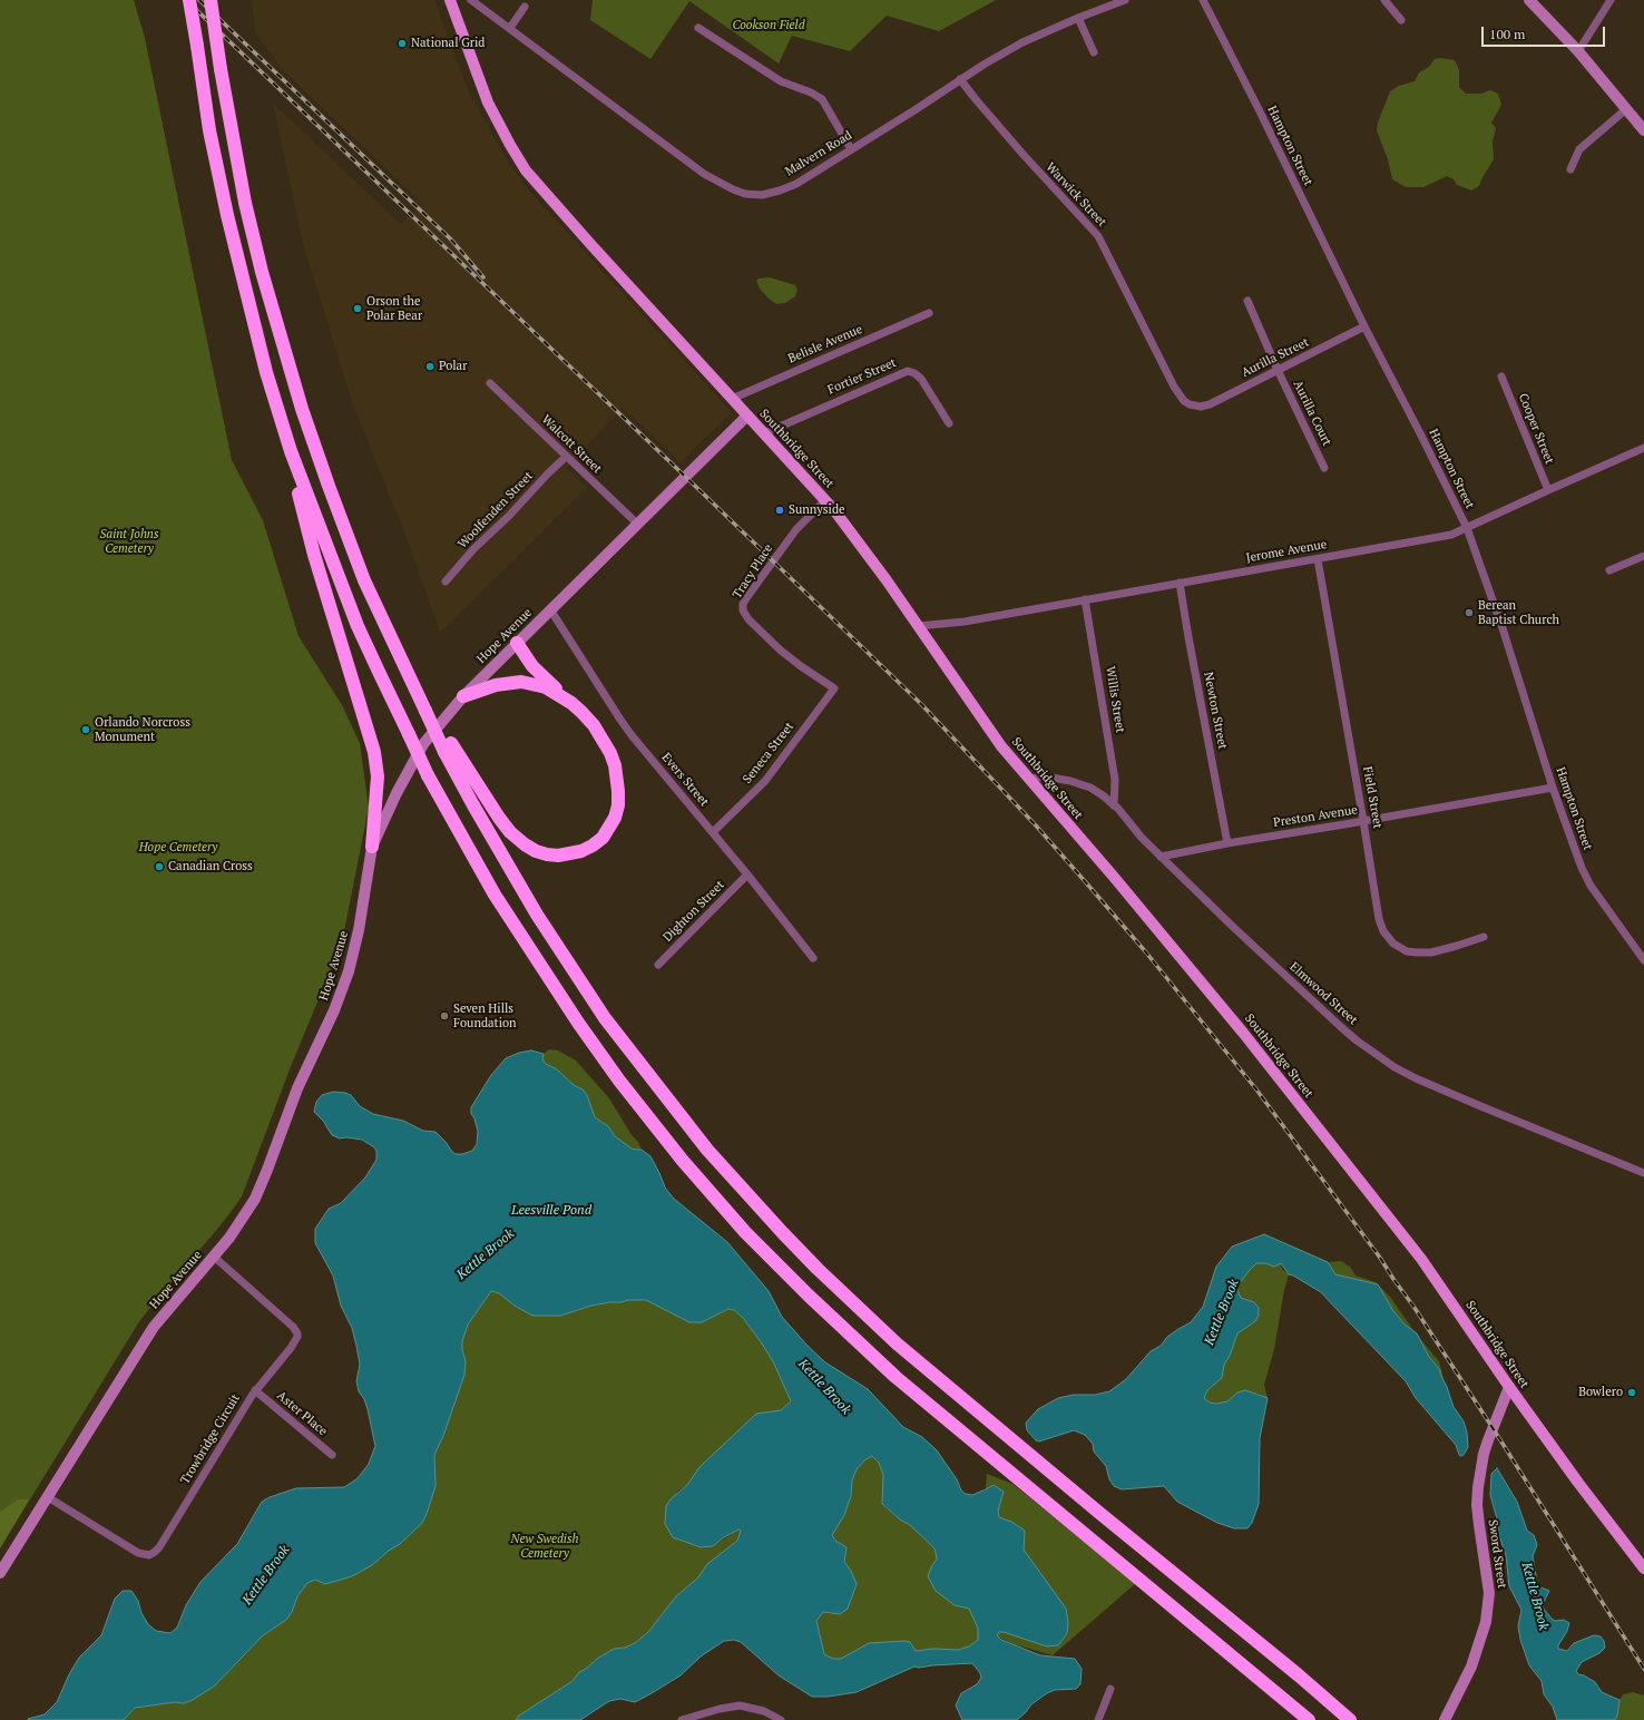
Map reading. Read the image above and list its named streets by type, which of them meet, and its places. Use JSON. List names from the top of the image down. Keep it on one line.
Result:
{"streets":{"main road":["Southbridge Street","Hope Avenue","Sword Street"],"street":["Hampton Street","Malvern Road","Warwick Street","Belisle Avenue","Aurilla Street","Fortier Street","Aurilla Court","Cooper Street","Walcott Street","Woolfenden Street","Jerome Avenue","Tracy Place","Willis Street","Newton Street","Seneca Street","Evers Street","Field Street","Preston Avenue","Dighton Street","Elmwood Street","Aster Place","Trowbridge Circuit"]},"crossings":[["Hampton Street","Aurilla Street"],["Hampton Street","Jerome Avenue"],["Hampton Street","Preston Avenue"],["Malvern Road","Warwick Street"],["Warwick Street","Aurilla Street"],["Belisle Avenue","Southbridge Street"],["Aurilla Street","Aurilla Court"],["Fortier Street","Southbridge Street"],["Cooper Street","Jerome Avenue"],["Walcott Street","Woolfenden Street"],["Walcott Street","Hope Avenue"],["Southbridge Street","Jerome Avenue"],["Southbridge Street","Tracy Place"],["Southbridge Street","Hope Avenue"],["Southbridge Street","Elmwood Street"],["Southbridge Street","Sword Street"],["Jerome Avenue","Willis Street"],["Jerome Avenue","Newton Street"],["Jerome Avenue","Field Street"],["Tracy Place","Seneca Street"],["Hope Avenue","Evers Street"],["Hope Avenue","Trowbridge Circuit"],["Willis Street","Elmwood Street"],["Newton Street","Preston Avenue"],["Seneca Street","Evers Street"],["Evers Street","Dighton Street"],["Field Street","Preston Avenue"],["Preston Avenue","Elmwood Street"],["Aster Place","Trowbridge Circuit"]],"water":["Leesville Pond","Kettle Brook"],"parks":["Cookson Field","Saint Johns Cemetery","Hope Cemetery","New Swedish Cemetery"],"places":["National Grid","Orson the Polar Bear","Polar","Sunnyside","Berean Baptist Church","Orlando Norcross Monument","Canadian Cross","Seven Hills Foundation","Bowlero"],"scale_bar":"100 m"}
